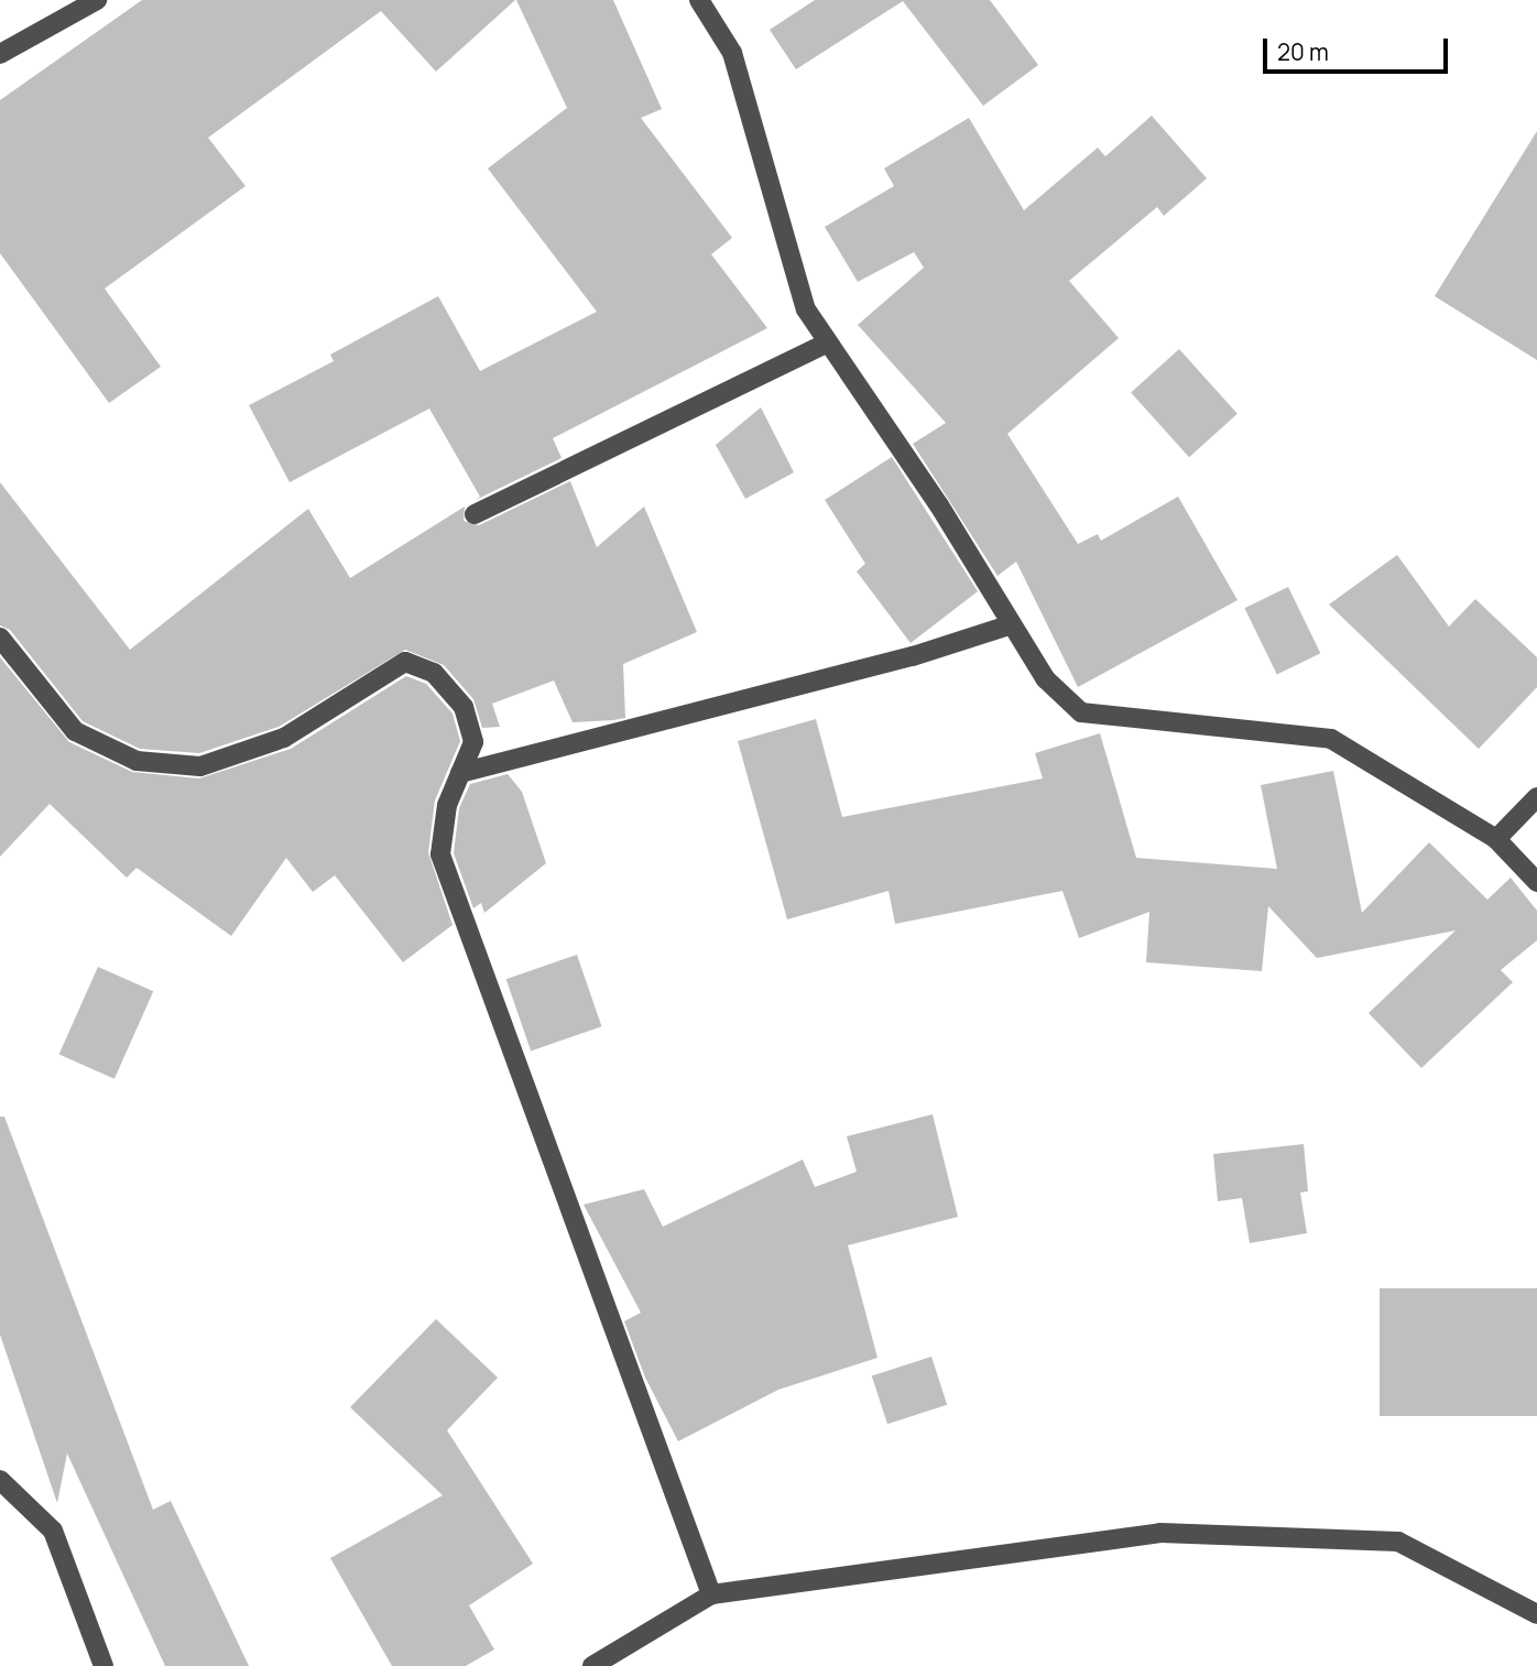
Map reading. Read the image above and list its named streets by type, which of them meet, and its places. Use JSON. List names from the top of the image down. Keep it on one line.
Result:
{"scale_bar":"20 m"}
